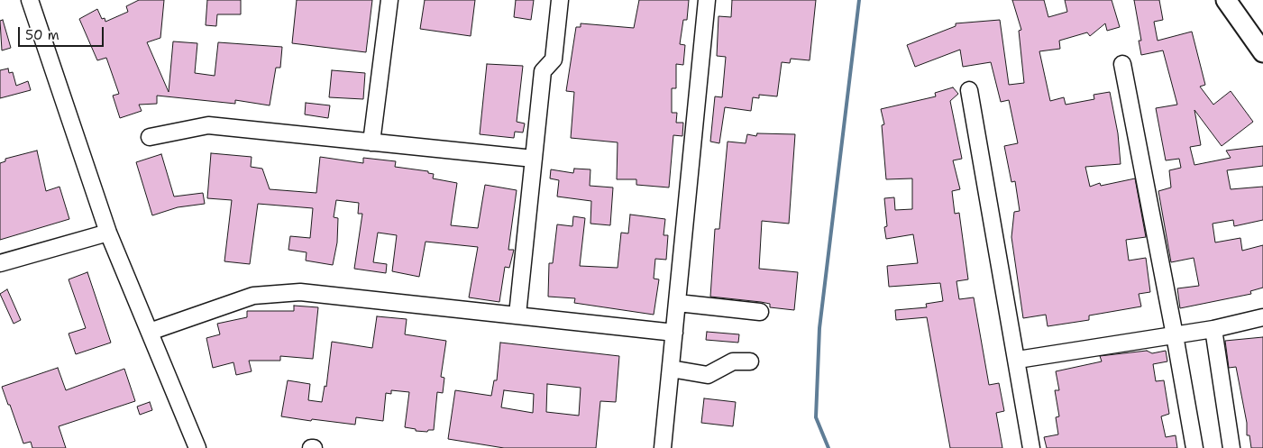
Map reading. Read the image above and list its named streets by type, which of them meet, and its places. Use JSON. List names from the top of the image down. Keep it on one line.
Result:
{"scale_bar":"50 m"}
